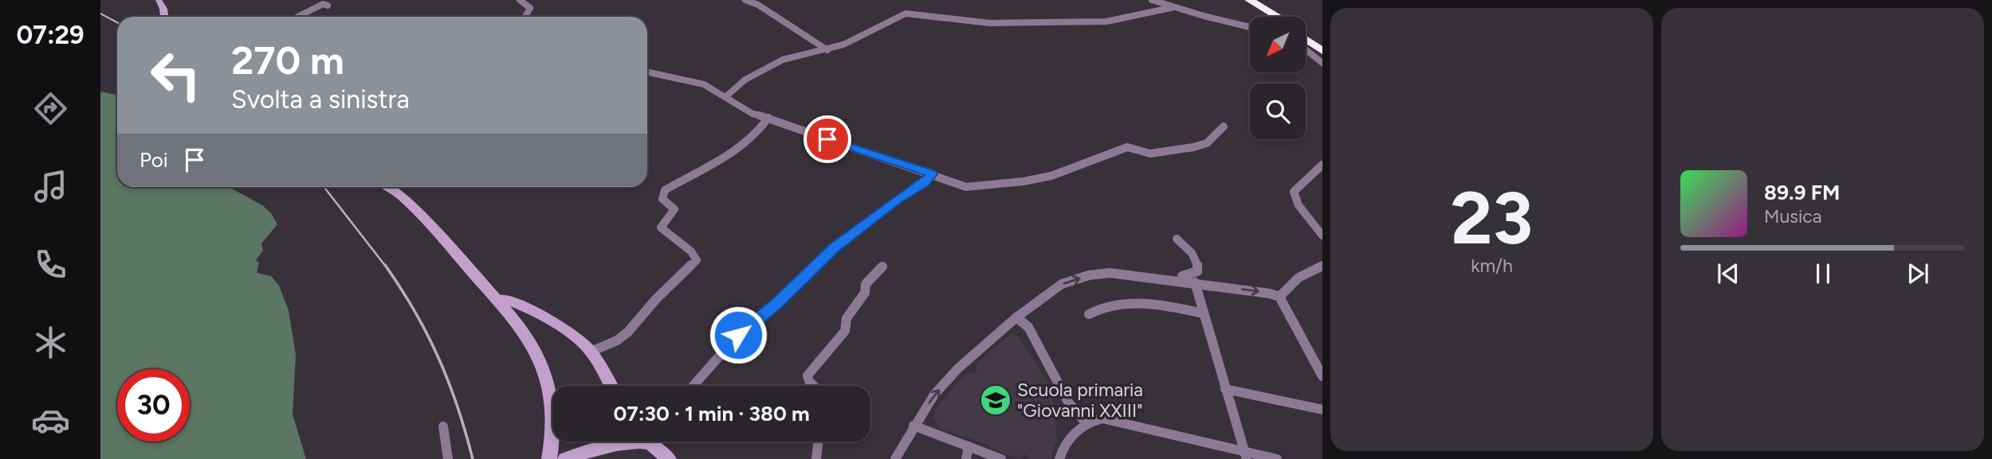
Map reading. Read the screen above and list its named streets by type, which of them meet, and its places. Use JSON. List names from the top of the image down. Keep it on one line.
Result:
{"places":{"school or university":["Scuola primaria \"Giovanni XXIII\""]},"north":"bottom left","page":{"tabs":"07:29","tile":["23","km/h"],"turn":["270 m","Svolta a sinistra"],"then":"Poi","song":["89.9 FM","Musica"],"limit":"30","trip":"07:30 · 1 min · 380 m"}}
